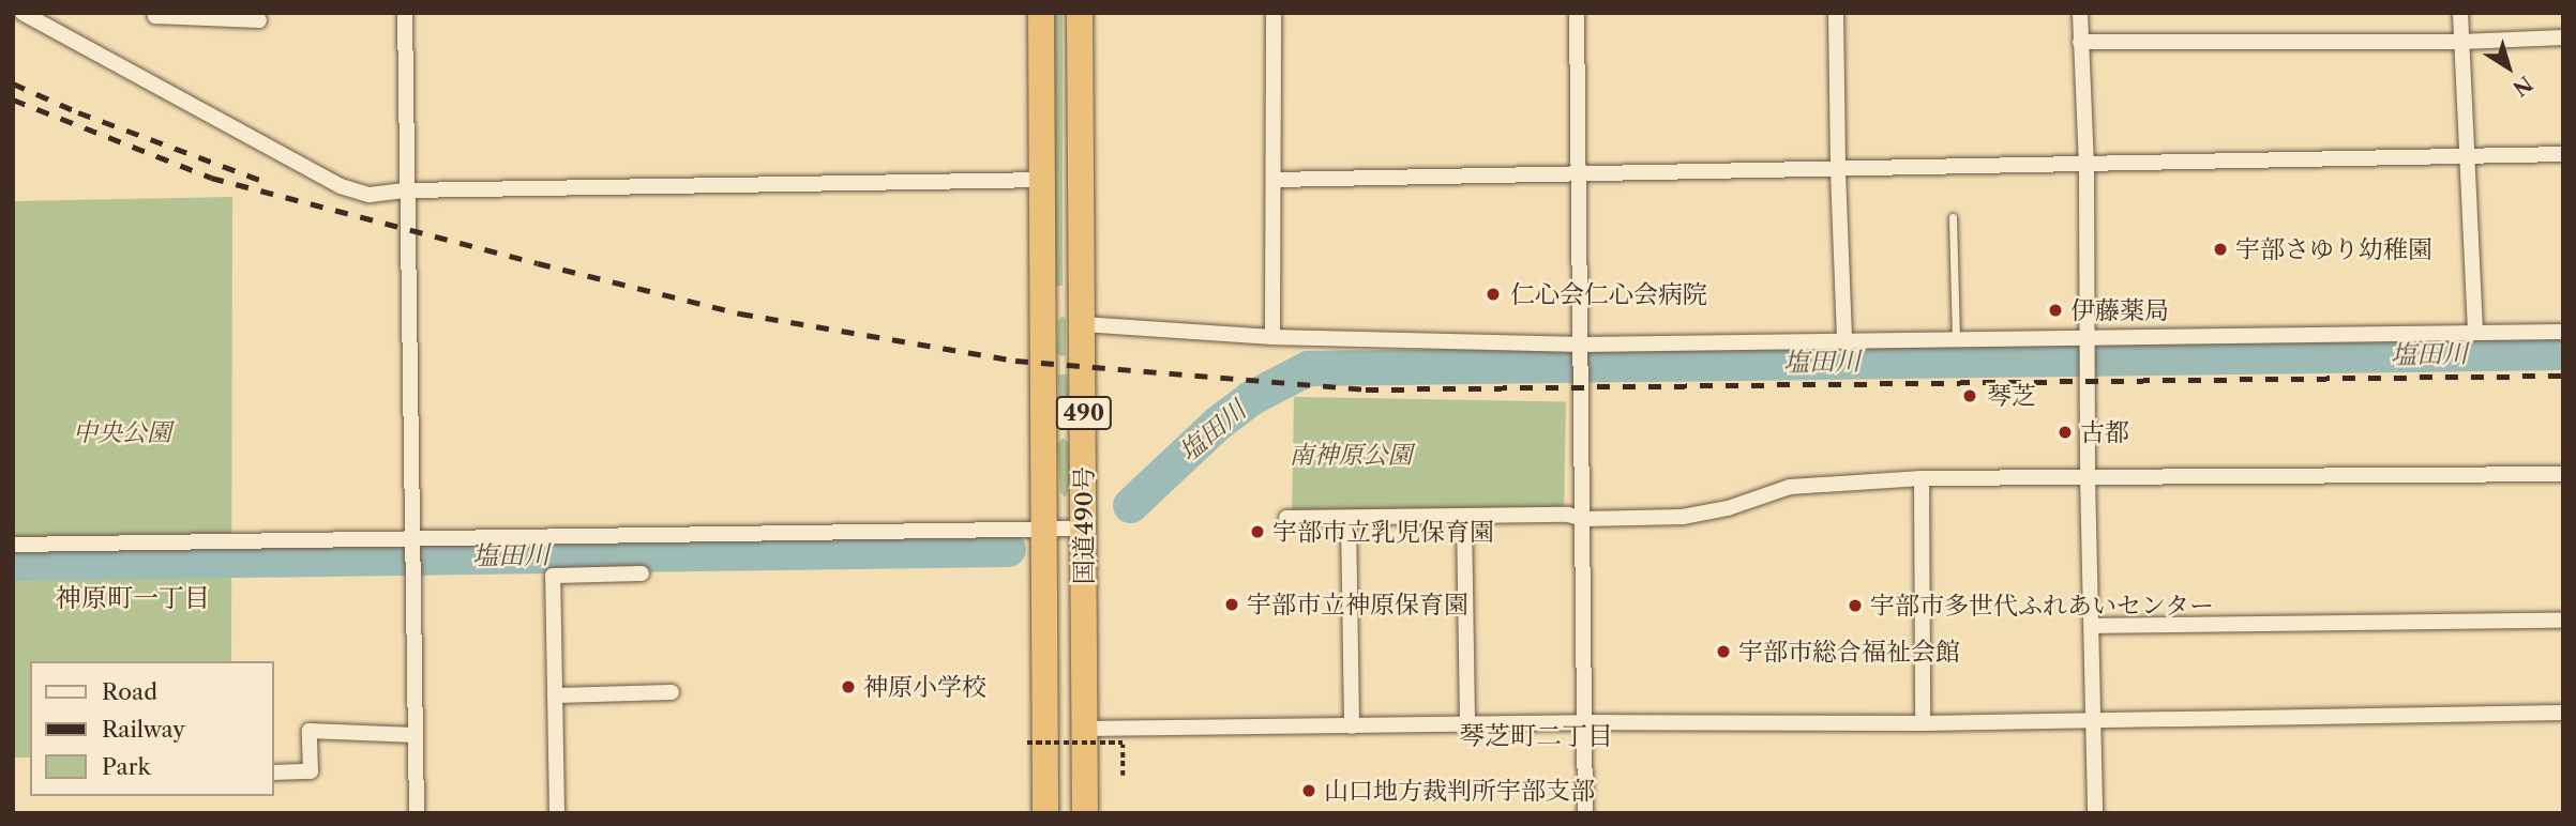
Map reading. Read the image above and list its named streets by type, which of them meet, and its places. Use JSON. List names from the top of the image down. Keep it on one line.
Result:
{"streets":{"highway":["490","国道490号"]},"districts":["神原町一丁目","琴芝町二丁目"],"water":["塩田川"],"parks":["中央公園","南神原公園"],"places":["宇部さゆり幼稚園","仁心会仁心会病院","伊藤薬局","琴芝","古都","宇部市立乳児保育園","宇部市立神原保育園","宇部市多世代ふれあいセンター","宇部市総合福祉会館","神原小学校","山口地方裁判所宇部支部"],"legend":["Road","Railway","Park"],"north":"bottom right"}
